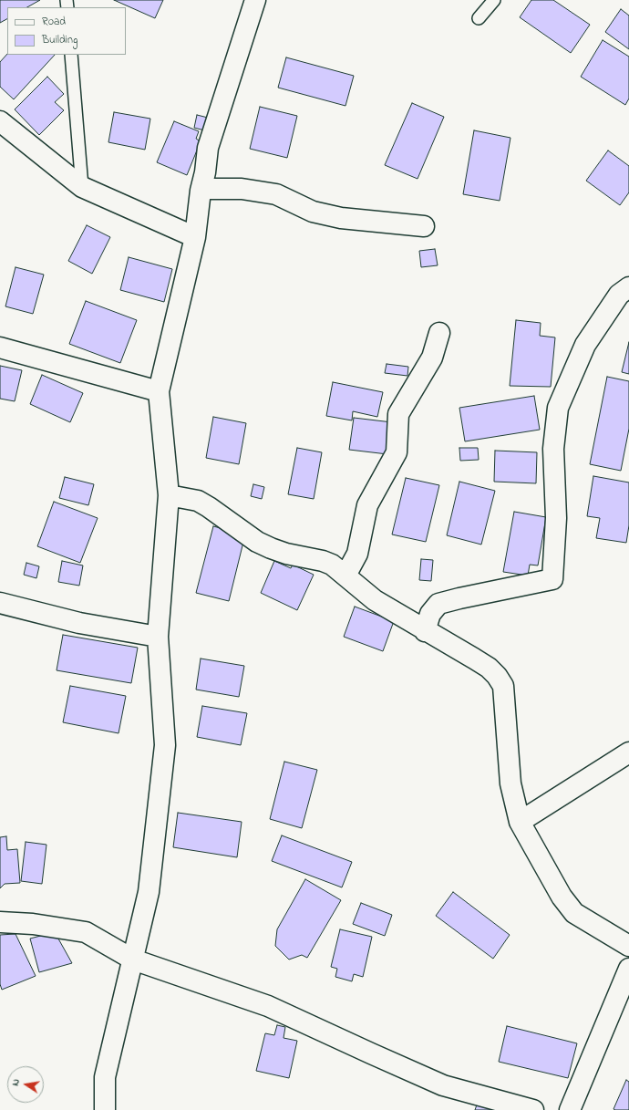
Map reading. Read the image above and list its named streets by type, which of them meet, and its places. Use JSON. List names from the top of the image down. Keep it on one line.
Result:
{"legend":["Road","Building"],"north":"left"}
